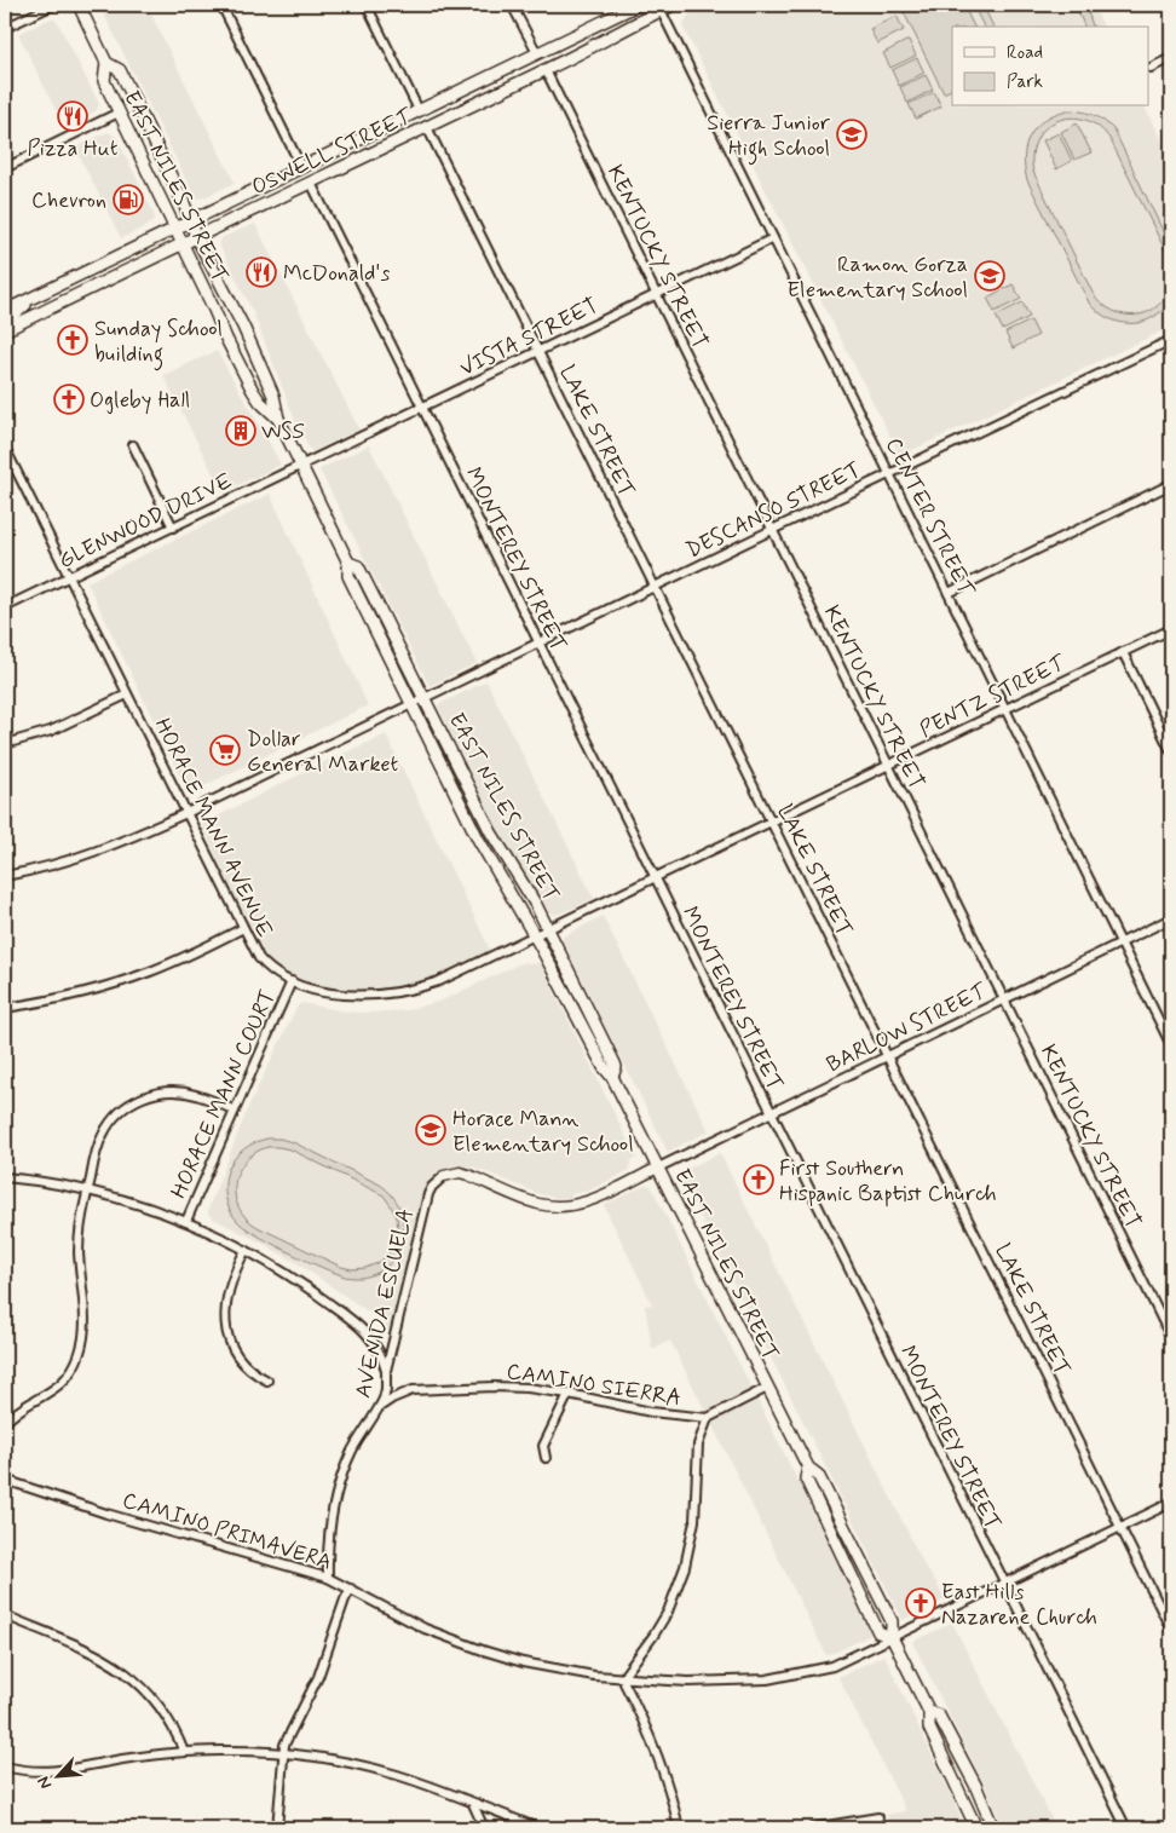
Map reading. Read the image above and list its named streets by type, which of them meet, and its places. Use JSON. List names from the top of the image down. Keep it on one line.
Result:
{"streets":{"main road":["OSWELL STREET","EAST NILES STREET"],"street":["KENTUCKY STREET","VISTA STREET","LAKE STREET","DESCANSO STREET","CENTER STREET","GLENWOOD DRIVE","MONTEREY STREET","PENTZ STREET","HORACE MANN AVENUE","BARLOW STREET","HORACE MANN COURT","AVENIDA ESCUELA","CAMINO SIERRA","CAMINO PRIMAVERA"]},"crossings":[["OSWELL STREET","EAST NILES STREET"],["OSWELL STREET","KENTUCKY STREET"],["OSWELL STREET","LAKE STREET"],["OSWELL STREET","CENTER STREET"],["OSWELL STREET","MONTEREY STREET"],["EAST NILES STREET","VISTA STREET"],["EAST NILES STREET","DESCANSO STREET"],["EAST NILES STREET","GLENWOOD DRIVE"],["EAST NILES STREET","PENTZ STREET"],["EAST NILES STREET","HORACE MANN AVENUE"],["EAST NILES STREET","BARLOW STREET"],["EAST NILES STREET","CAMINO SIERRA"],["EAST NILES STREET","CAMINO PRIMAVERA"],["KENTUCKY STREET","VISTA STREET"],["KENTUCKY STREET","DESCANSO STREET"],["KENTUCKY STREET","PENTZ STREET"],["KENTUCKY STREET","BARLOW STREET"],["VISTA STREET","LAKE STREET"],["VISTA STREET","CENTER STREET"],["VISTA STREET","GLENWOOD DRIVE"],["VISTA STREET","MONTEREY STREET"],["LAKE STREET","DESCANSO STREET"],["LAKE STREET","PENTZ STREET"],["LAKE STREET","BARLOW STREET"],["LAKE STREET","CAMINO PRIMAVERA"],["DESCANSO STREET","CENTER STREET"],["DESCANSO STREET","MONTEREY STREET"],["DESCANSO STREET","HORACE MANN AVENUE"],["CENTER STREET","PENTZ STREET"],["CENTER STREET","BARLOW STREET"],["GLENWOOD DRIVE","HORACE MANN AVENUE"],["MONTEREY STREET","PENTZ STREET"],["MONTEREY STREET","BARLOW STREET"],["MONTEREY STREET","CAMINO PRIMAVERA"],["PENTZ STREET","HORACE MANN AVENUE"],["HORACE MANN AVENUE","HORACE MANN COURT"],["AVENIDA ESCUELA","CAMINO SIERRA"],["AVENIDA ESCUELA","CAMINO PRIMAVERA"]],"places":{"restaurant":["Pizza Hut","McDonald's"],"school or university":["Sierra Junior High School","Ramon Gorza Elementary School","Horace Mann Elementary School"],"fuel station":["Chevron"],"church":["Sunday School building","Ogleby Hall","First Southern Hispanic Baptist Church","East Hills Nazarene Church"],"building":["WSS"],"supermarket":["Dollar General Market"]},"legend":["Road","Park"],"north":"bottom left"}
